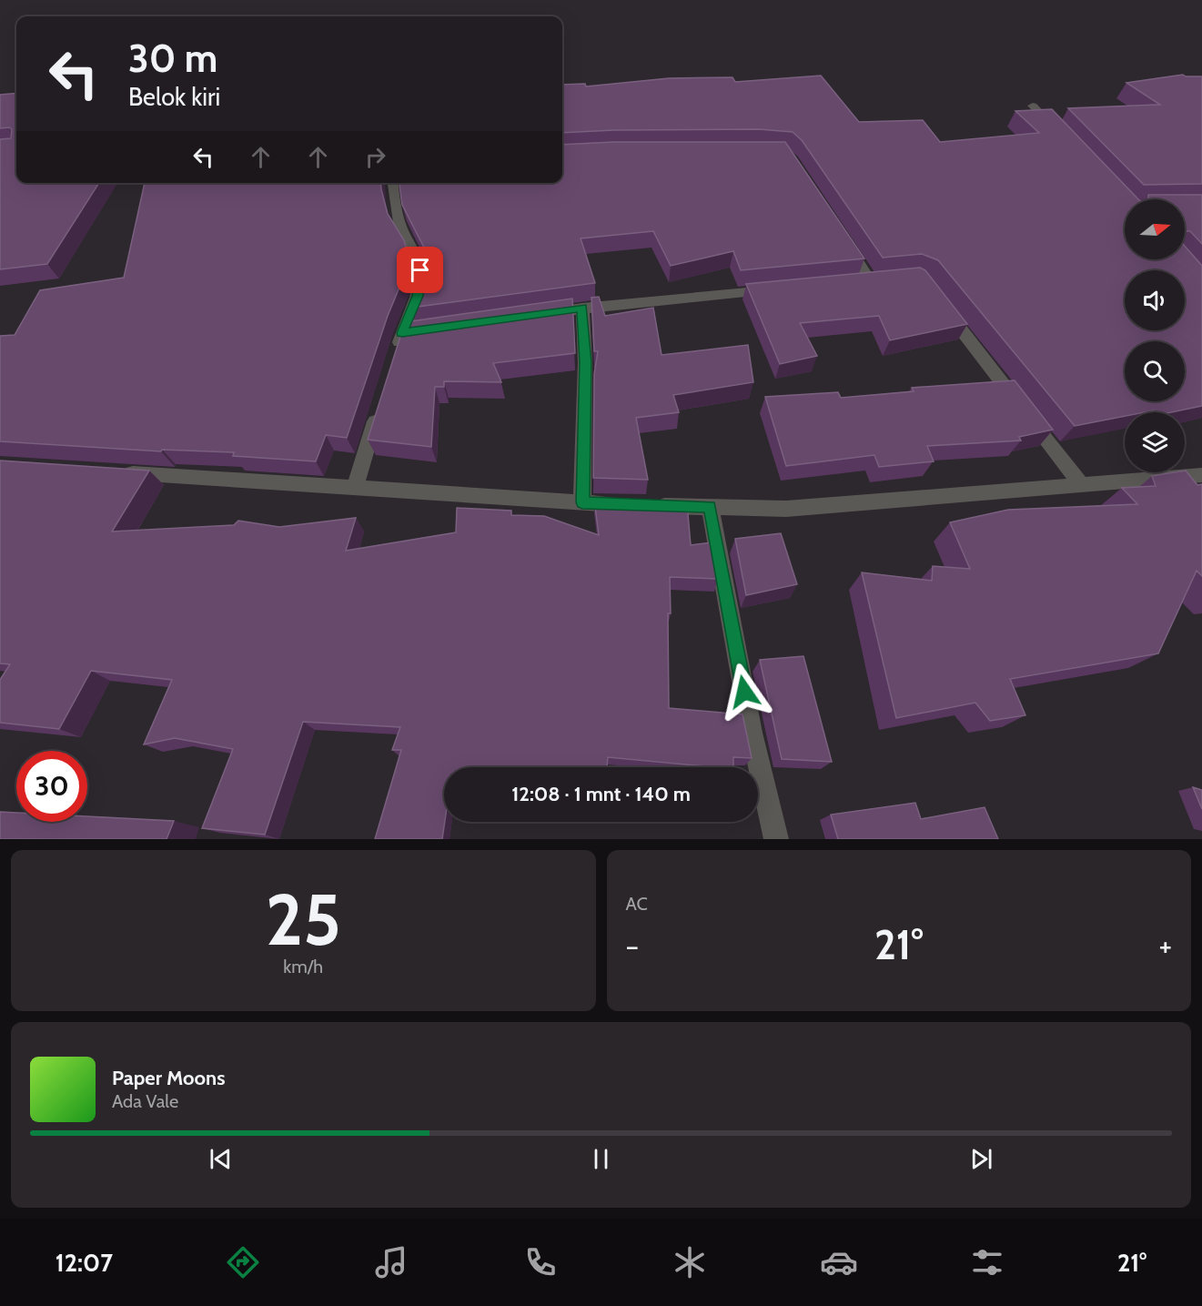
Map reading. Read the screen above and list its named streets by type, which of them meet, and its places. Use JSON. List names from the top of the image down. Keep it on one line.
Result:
{"north":"right","page":{"turn":["30 m","Belok kiri"],"limit":"30","trip":"12:08 · 1 mnt · 140 m","tile":[["25","km/h"],"AC"],"heat":["−","21°","+"],"song":["Paper Moons","Ada Vale"],"tabs":["12:07","21°"]}}
